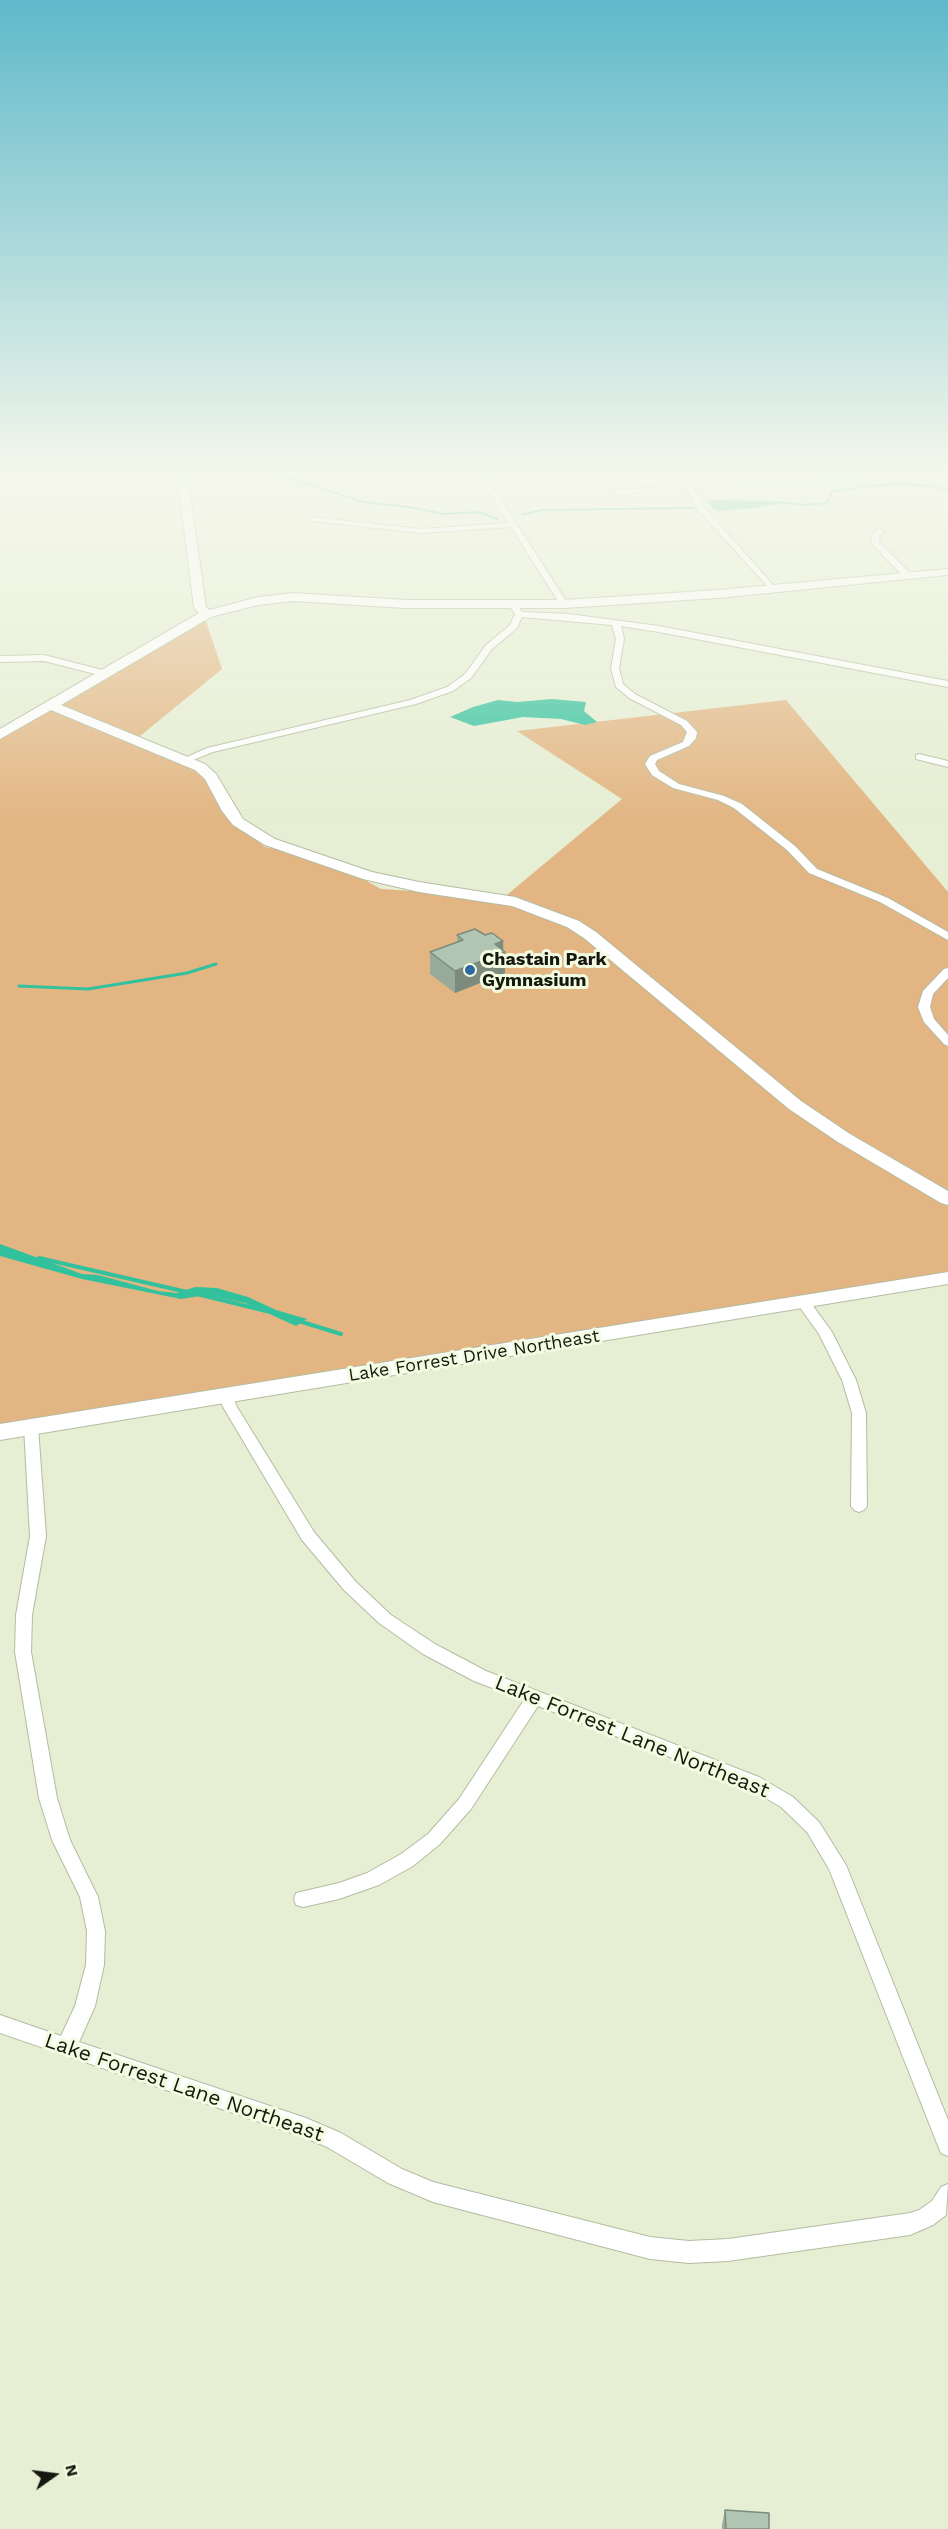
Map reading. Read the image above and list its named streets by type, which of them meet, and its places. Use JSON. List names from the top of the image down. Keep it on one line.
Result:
{"streets":{"street":["Lake Forrest Drive Northeast","Lake Forrest Lane Northeast"]},"crossings":[["Lake Forrest Drive Northeast","Lake Forrest Lane Northeast"]],"places":["Chastain Park Gymnasium"],"north":"right"}
